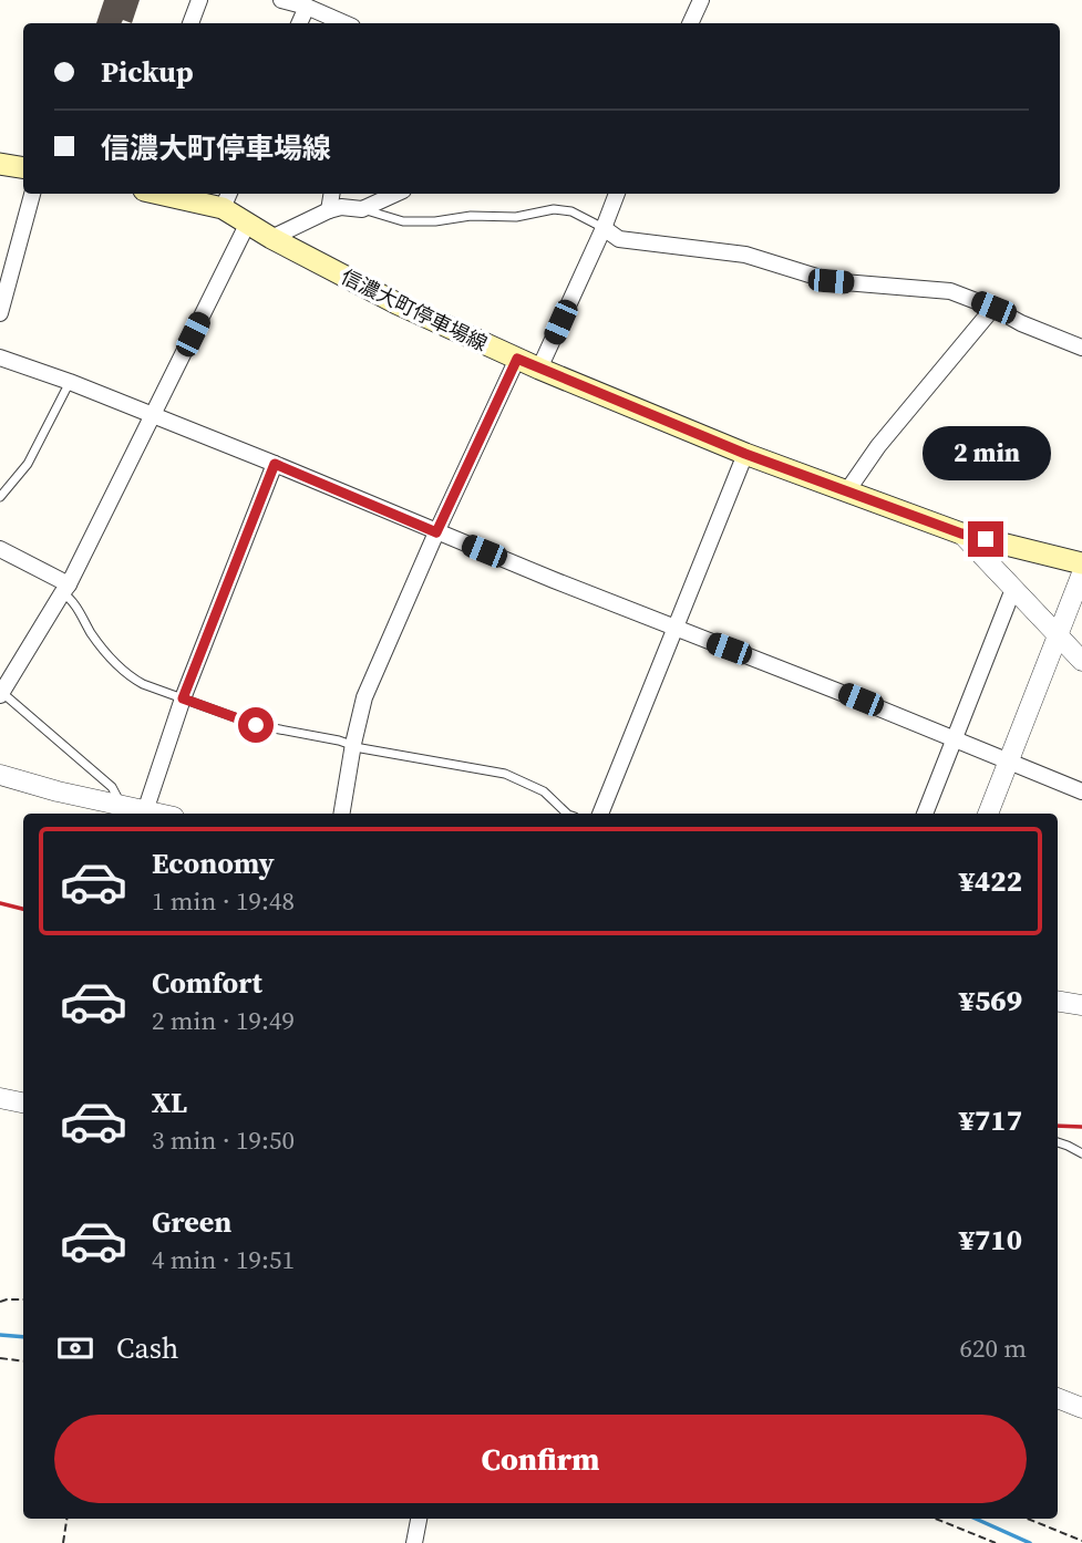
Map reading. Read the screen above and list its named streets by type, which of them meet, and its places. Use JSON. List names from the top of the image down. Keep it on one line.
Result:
{"streets":{"main road":["信濃大町停車場線"]},"page":{"banner":["Pickup","信濃大町停車場線"],"bubble":"2 min","list":[{"name":"Economy","note":"1 min · 19:48","value":"¥422"},{"name":"Comfort","note":"2 min · 19:49","value":"¥569"},{"name":"XL","note":"3 min · 19:50","value":"¥717"},{"name":"Green","note":"4 min · 19:51","value":"¥710"}],"pay":["Cash","620 m"],"buttons":"Confirm"}}
